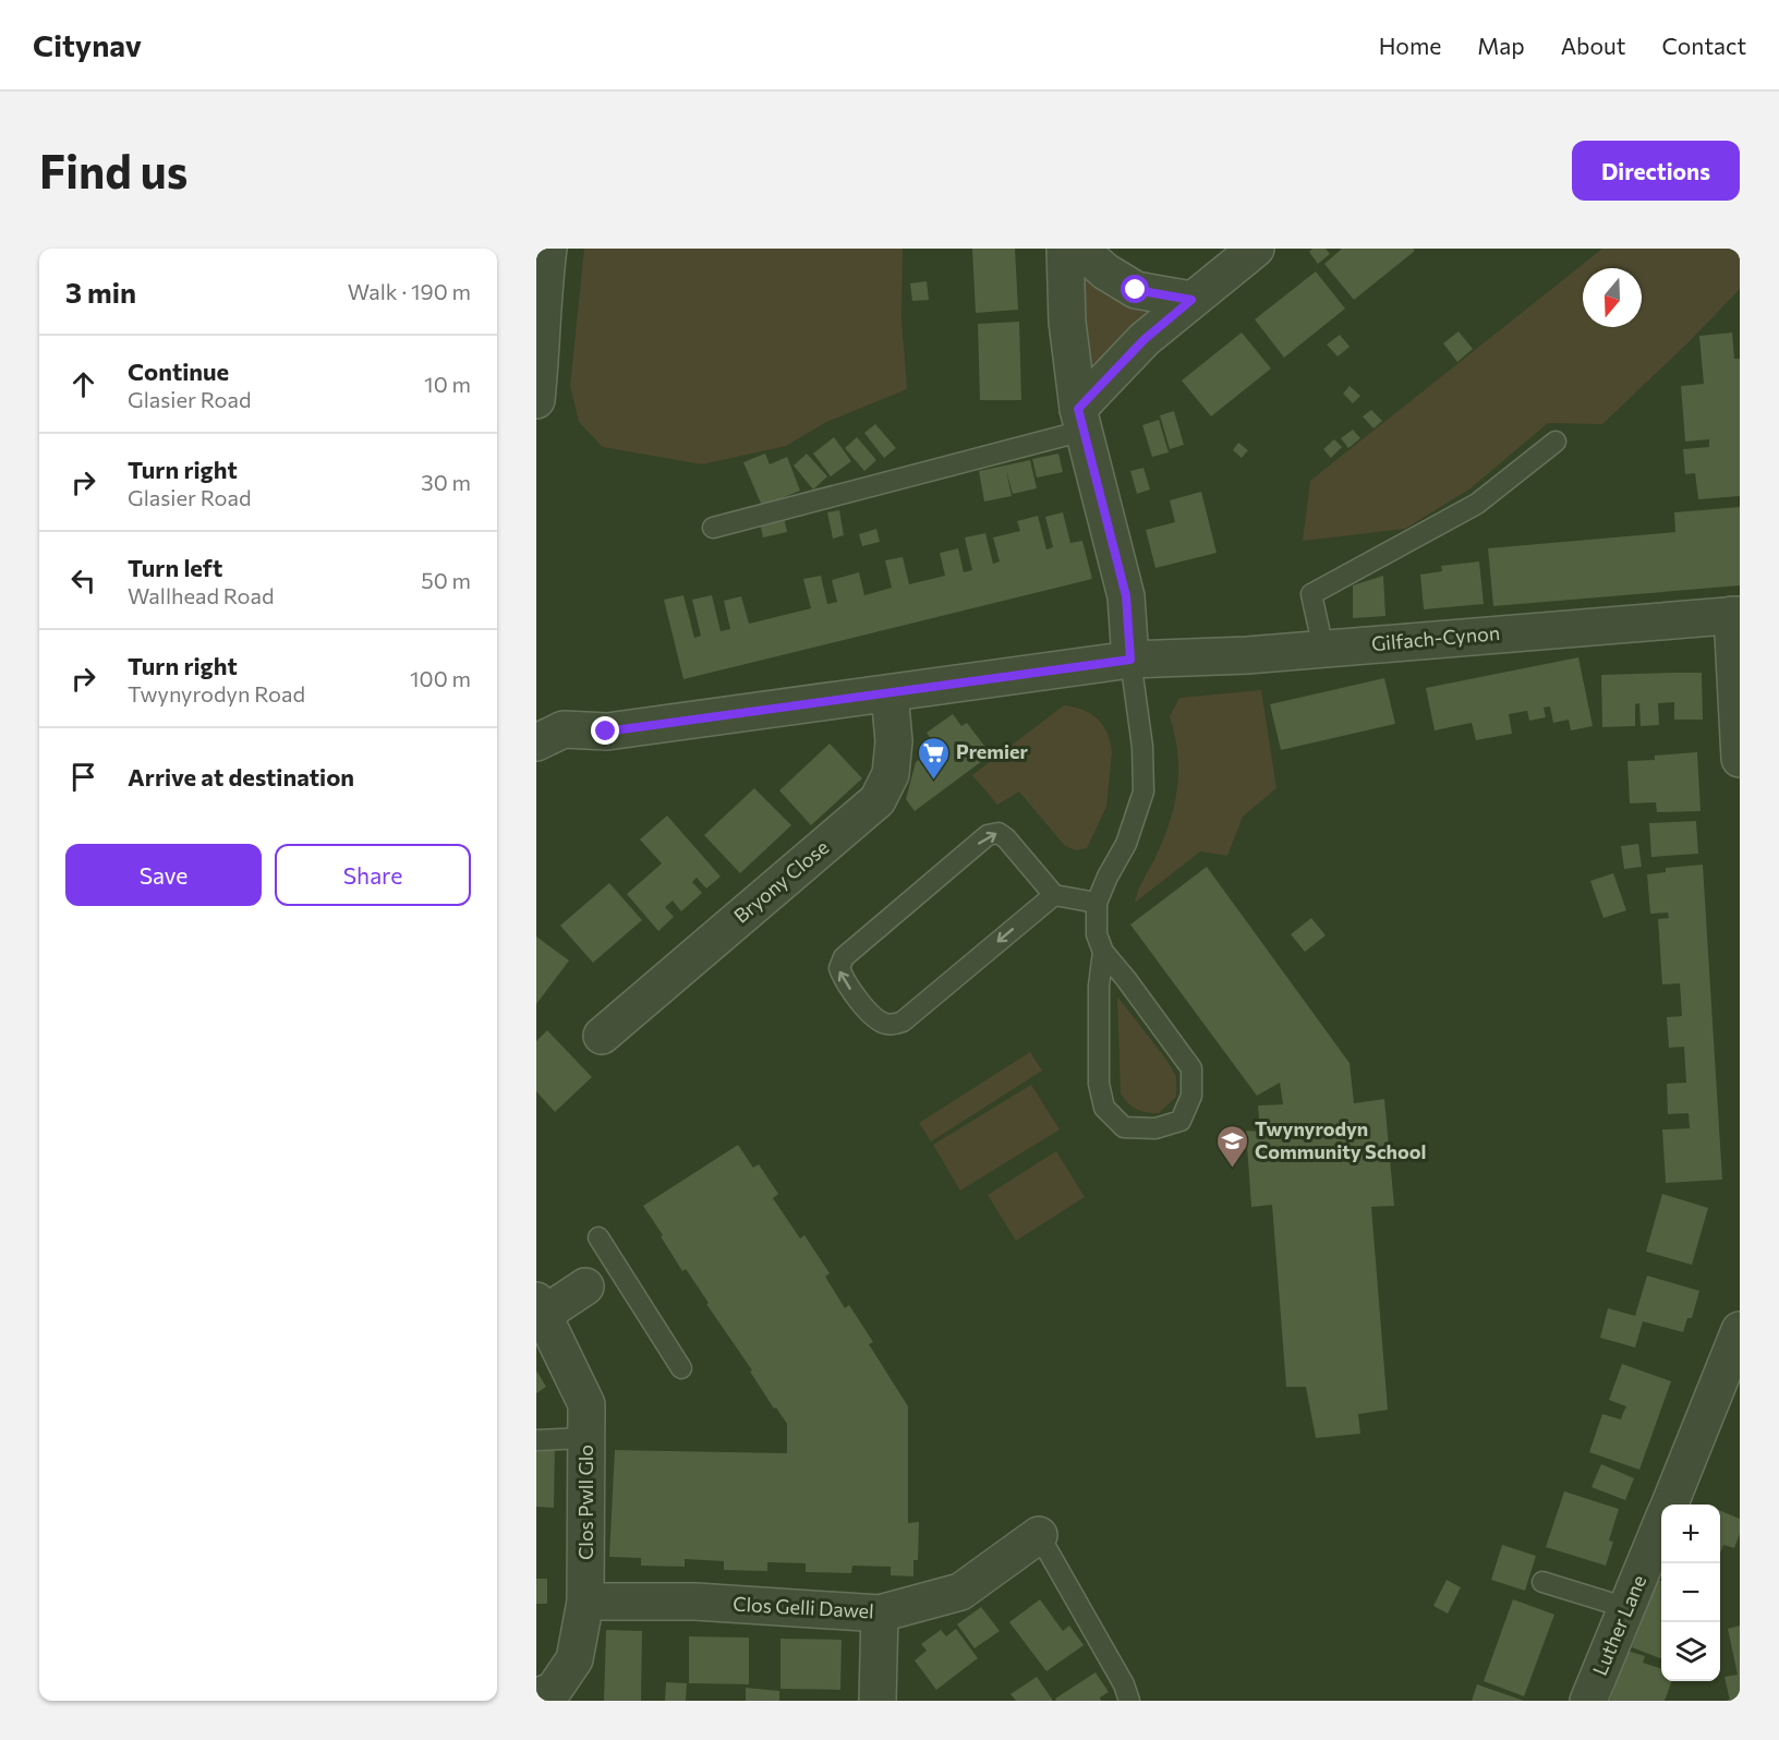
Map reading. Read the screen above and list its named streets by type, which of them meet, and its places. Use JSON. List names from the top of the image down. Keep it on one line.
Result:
{"streets":{"street":["Gilfach-Cynon","Bryony Close","Clos Pwll Glo","Clos Gelli Dawel","Luther Lane"]},"crossings":[["Gilfach-Cynon","Bryony Close"],["Clos Pwll Glo","Clos Gelli Dawel"]],"places":{"supermarket":["Premier"],"school or university":["Twynyrodyn Community School"]},"north":"bottom","page":{"header":"Citynav","nav":["Home","Map","About","Contact"],"buttons":["Directions",["Save","Share"]],"title":"Find us","heading":["3 min","Walk · 190 m"],"list":[["Continue","Glasier Road","10 m"],["Turn right","Glasier Road","30 m"],["Turn left","Wallhead Road","50 m"],["Turn right","Twynyrodyn Road","100 m"],"Arrive at destination"],"map_buttons":["+","−"]}}
